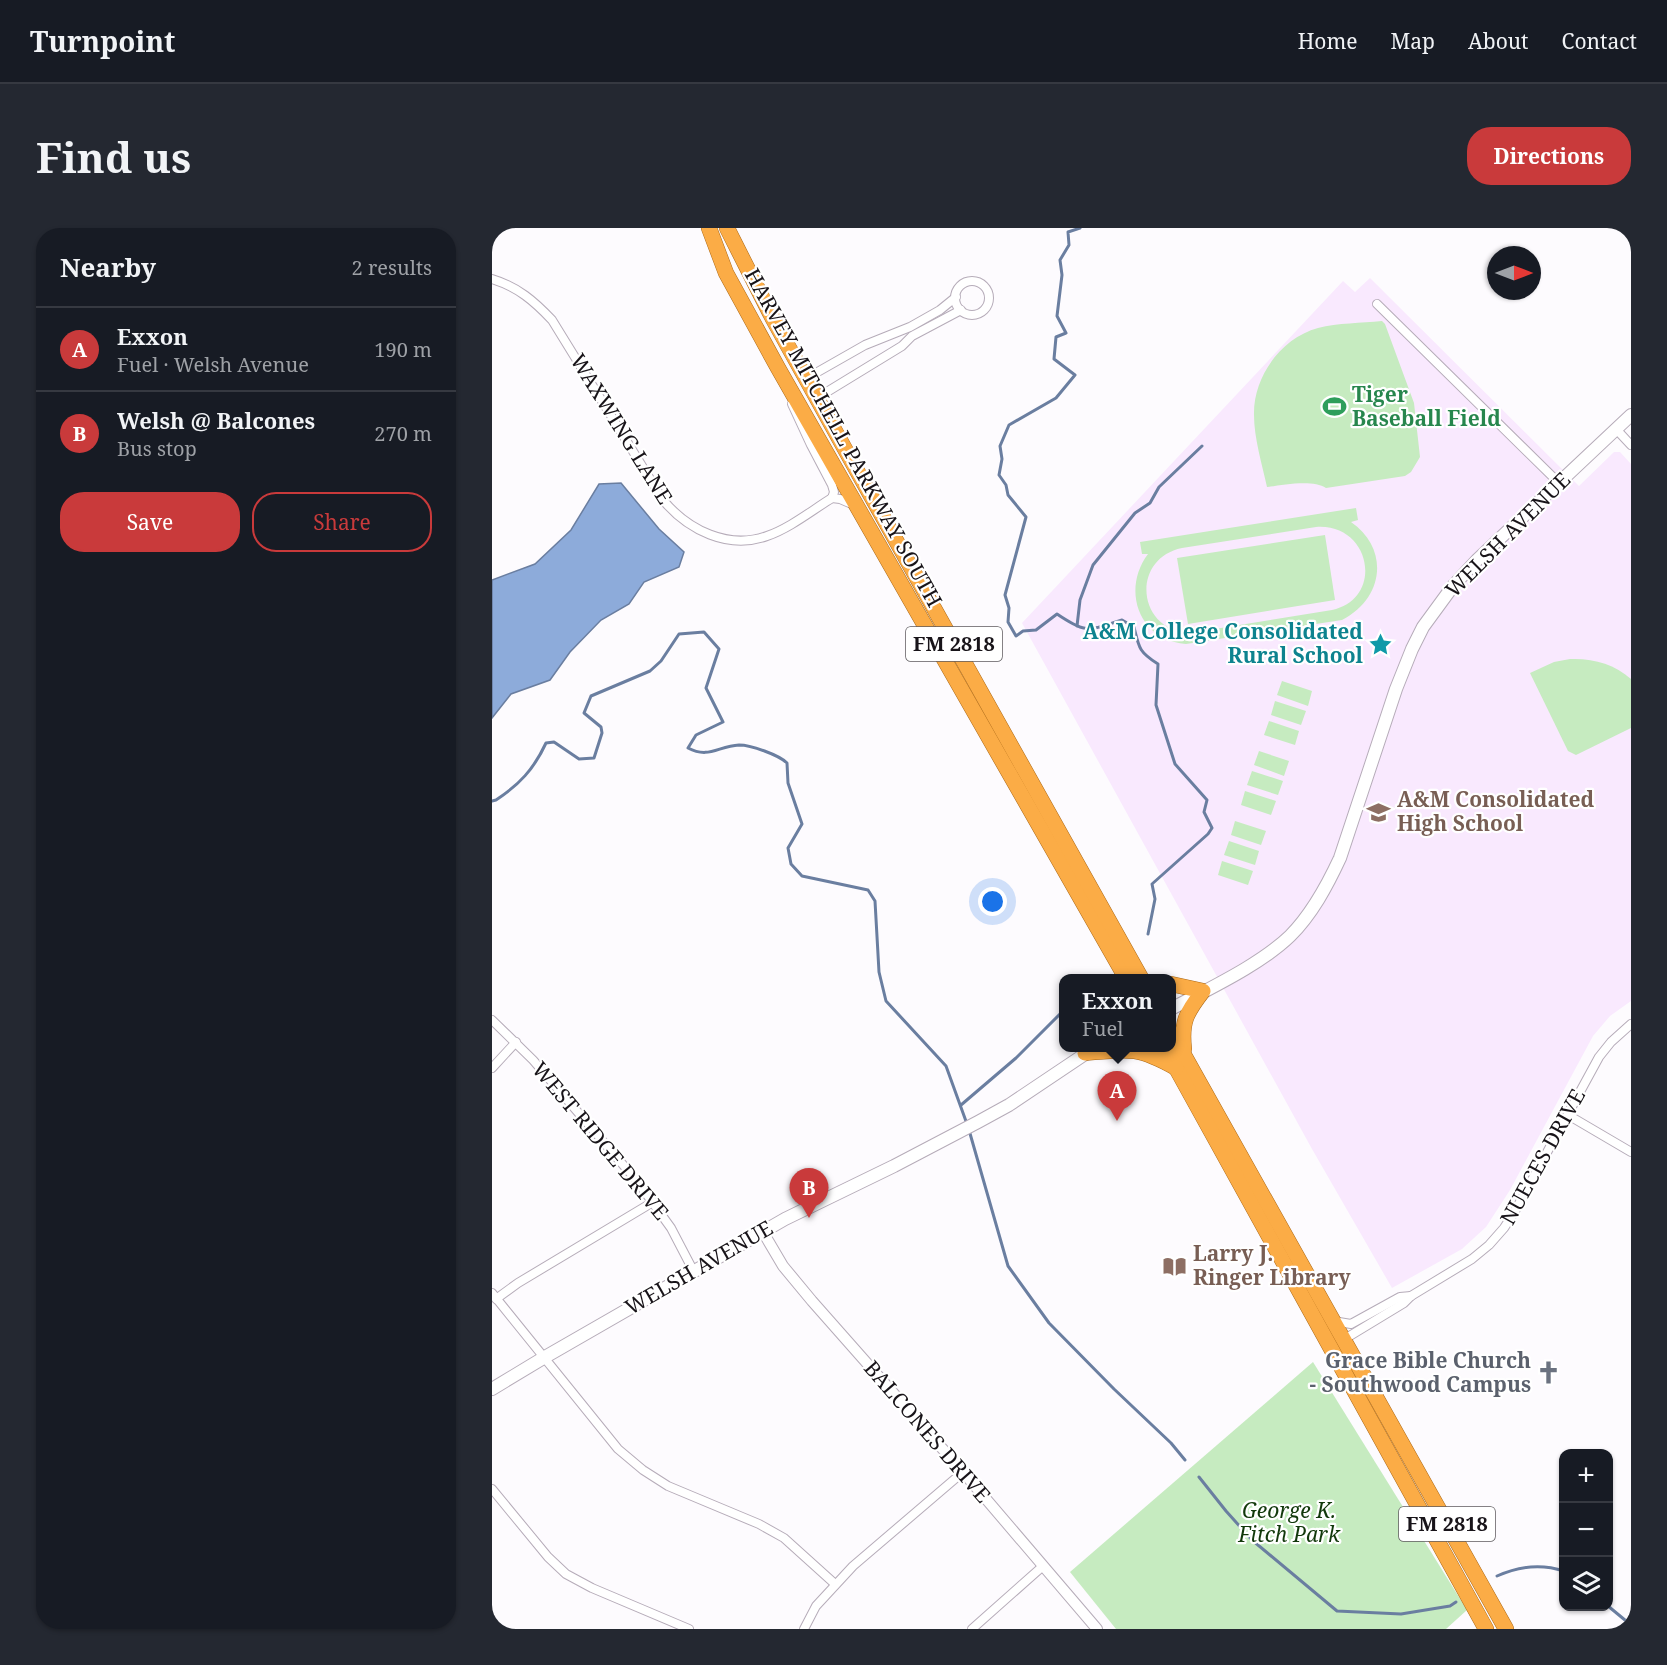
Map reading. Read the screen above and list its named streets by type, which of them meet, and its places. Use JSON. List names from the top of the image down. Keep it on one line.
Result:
{"streets":{"highway":["HARVEY MITCHELL PARKWAY SOUTH","FM 2818"],"main road":["WELSH AVENUE"],"street":["WAXWING LANE","WEST RIDGE DRIVE","NUECES DRIVE","BALCONES DRIVE"]},"crossings":[["WELSH AVENUE","WEST RIDGE DRIVE"],["WELSH AVENUE","BALCONES DRIVE"],["FM 2818","NUECES DRIVE"]],"parks":["George K. Fitch Park"],"places":{"sports":["Tiger Baseball Field"],"place":["A&M College Consolidated Rural School"],"school or university":["A&M Consolidated High School"],"library":["Larry J. Ringer Library"],"church":["Grace Bible Church - Southwood Campus"]},"north":"right","page":{"header":"Turnpoint","nav":["Home","Map","About","Contact"],"buttons":["Directions",["Save","Share"]],"title":"Find us","heading":["Nearby","2 results"],"list":[{"mark":"A","name":"Exxon","note":"Fuel · Welsh Avenue","value":"190 m"},{"mark":"B","name":"Welsh @ Balcones","note":"Bus stop","value":"270 m"}],"popup":["Exxon","Fuel"],"pins":["A","B"],"map_buttons":["+","−"]}}
